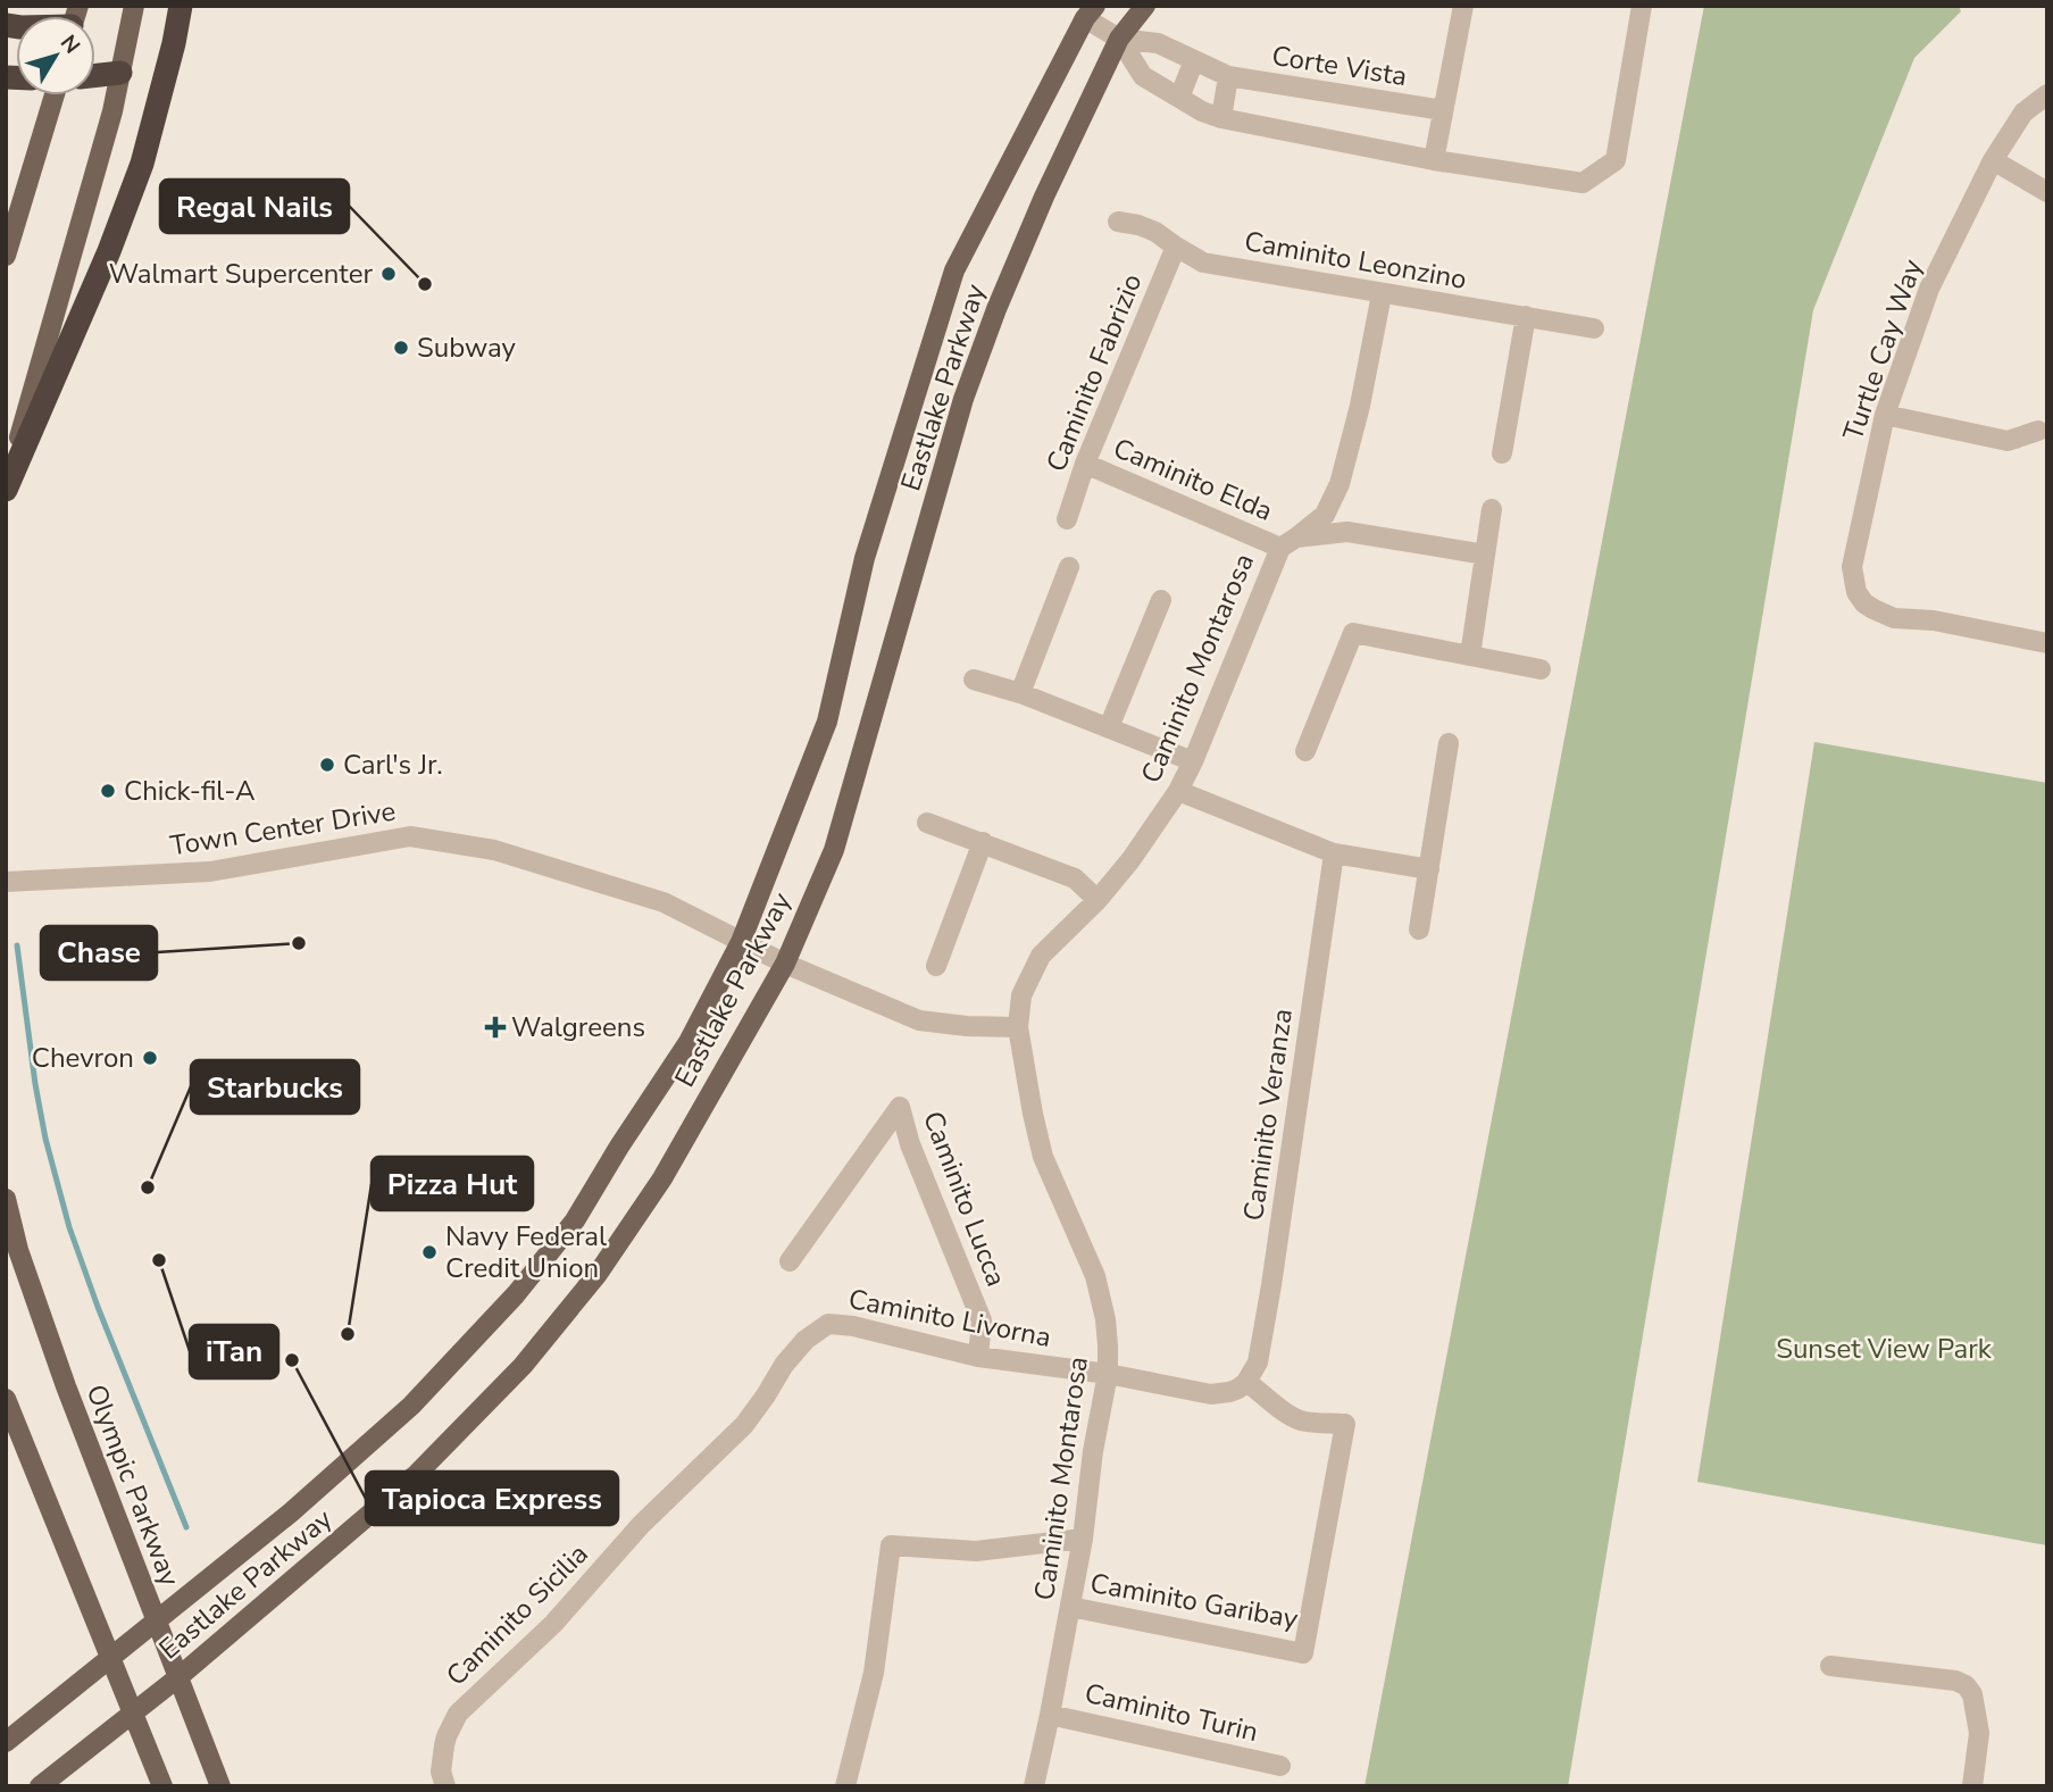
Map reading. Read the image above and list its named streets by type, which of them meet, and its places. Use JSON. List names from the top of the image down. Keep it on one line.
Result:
{"streets":{"main road":["Eastlake Parkway","Olympic Parkway"],"street":["Corte Vista","Caminito Leonzino","Turtle Cay Way","Caminito Fabrizio","Caminito Elda","Caminito Montarosa","Town Center Drive","Caminito Veranza","Caminito Lucca","Caminito Livorna","Caminito Garibay","Caminito Sicilia","Caminito Turin"]},"crossings":[["Corte Vista","Eastlake Parkway"],["Caminito Leonzino","Caminito Fabrizio"],["Caminito Leonzino","Caminito Montarosa"],["Caminito Fabrizio","Caminito Elda"],["Eastlake Parkway","Town Center Drive"],["Eastlake Parkway","Olympic Parkway"],["Caminito Elda","Caminito Montarosa"],["Caminito Montarosa","Town Center Drive"],["Caminito Montarosa","Caminito Livorna"],["Caminito Montarosa","Caminito Garibay"],["Caminito Montarosa","Caminito Turin"],["Caminito Veranza","Caminito Livorna"],["Caminito Veranza","Caminito Garibay"],["Caminito Lucca","Caminito Livorna"],["Caminito Livorna","Caminito Garibay"],["Caminito Livorna","Caminito Sicilia"]],"parks":["Sunset View Park"],"places":{"other":["Walmart Supercenter","Regal Nails","Subway","Carl's Jr.","Chick-fil-A","Chase","Chevron","Starbucks","Navy Federal Credit Union","iTan","Pizza Hut","Tapioca Express"],"health":["Walgreens"]},"north":"top right"}
